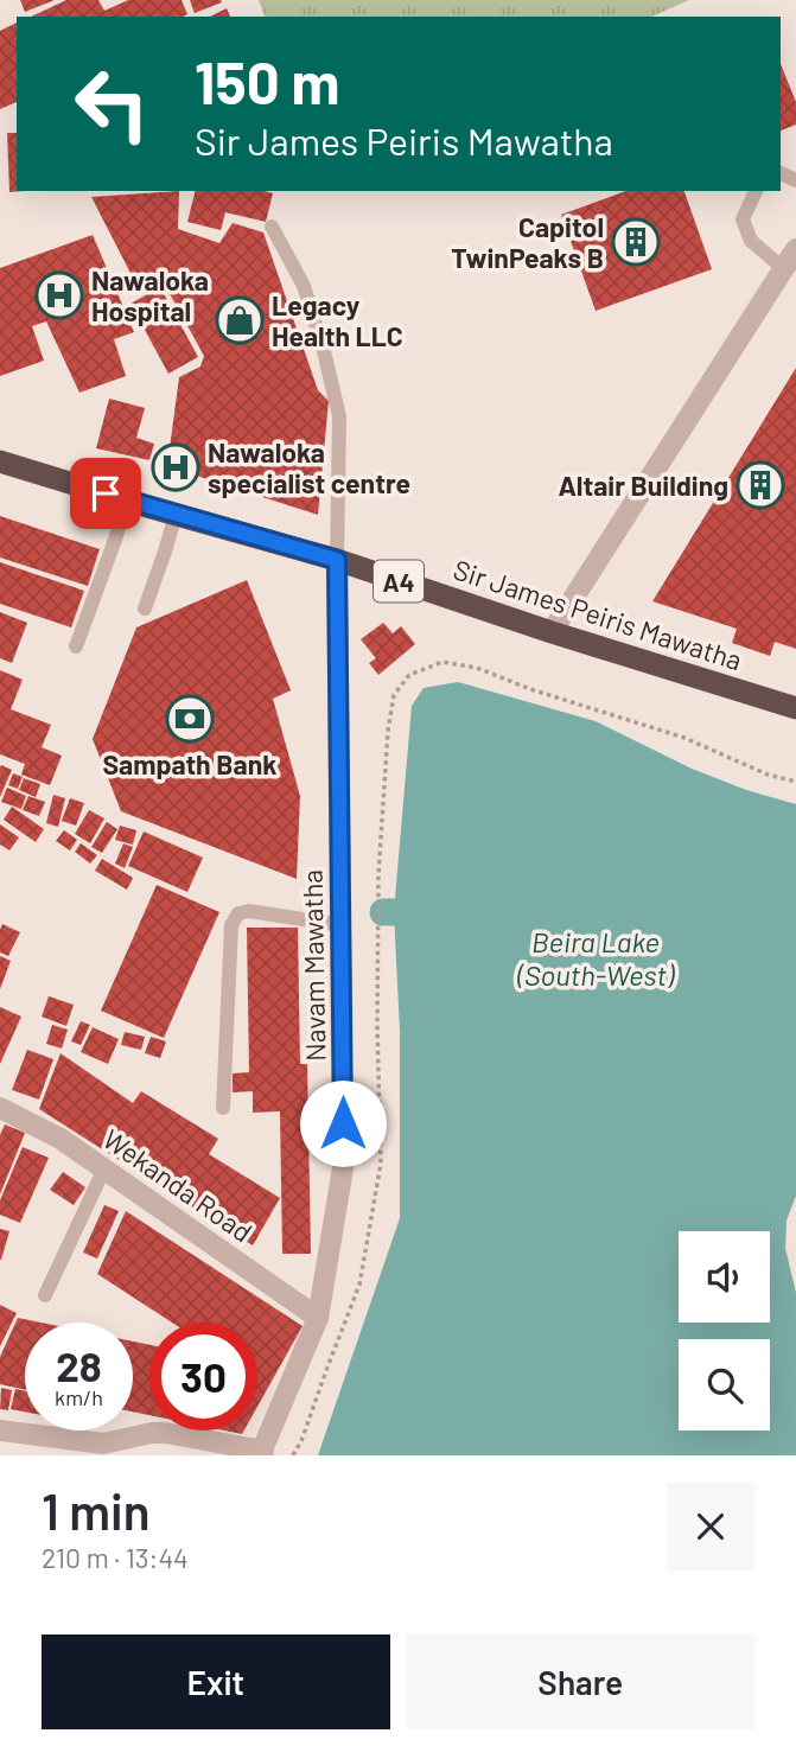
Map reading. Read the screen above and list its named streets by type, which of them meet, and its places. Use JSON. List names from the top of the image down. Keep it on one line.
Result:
{"streets":{"highway":["A4","Sir James Peiris Mawatha"],"street":["Navam Mawatha","Wekanda Road"]},"crossings":[["Sir James Peiris Mawatha","Navam Mawatha"],["Navam Mawatha","Wekanda Road"]],"water":["Beira Lake (South-West)"],"places":{"building":["Capitol TwinPeaks B","Altair Building"],"hospital":["Nawaloka Hospital","Nawaloka specialist centre"],"shop":["Legacy Health LLC"],"bank":["Sampath Bank"]},"page":{"turn":["150 m","Sir James Peiris Mawatha"],"speed":"28 km/h","limit":"30","heading":["1 min","210 m · 13:44"],"buttons":["Exit","Share"]}}
